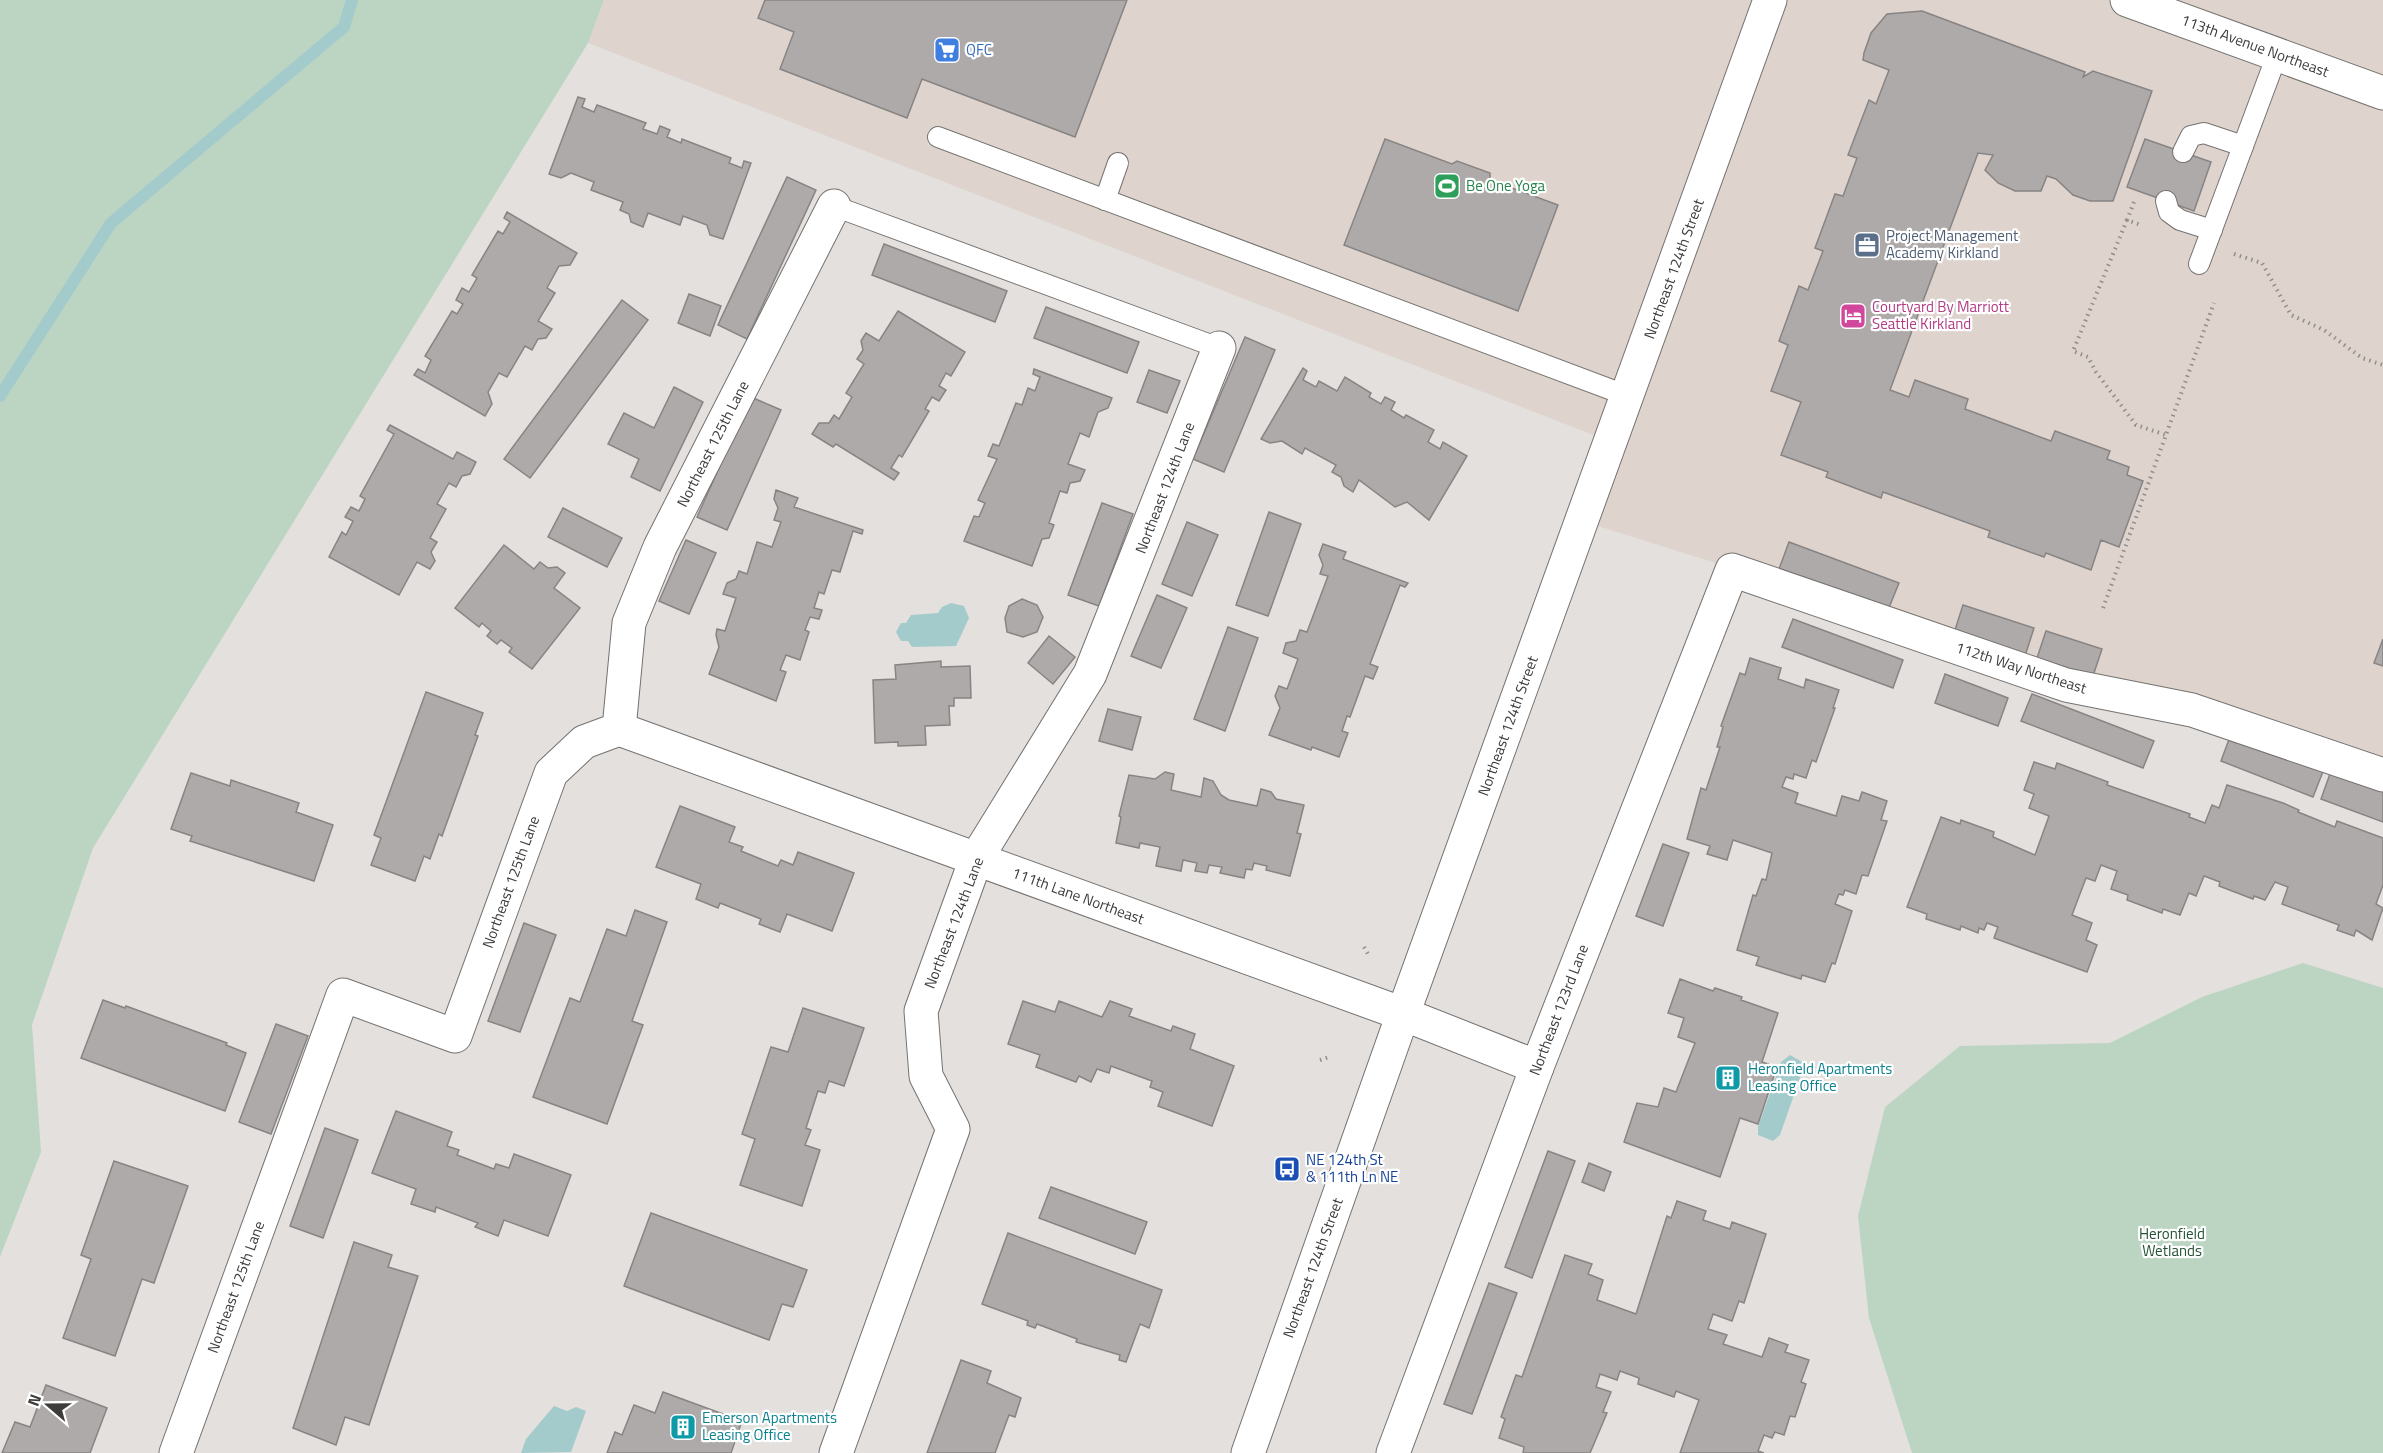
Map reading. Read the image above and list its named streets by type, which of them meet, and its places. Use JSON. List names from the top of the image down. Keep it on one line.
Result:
{"streets":{"street":["113th Avenue Northeast","Northeast 124th Street","Northeast 125th Lane","Northeast 124th Lane","112th Way Northeast","111th Lane Northeast","Northeast 123rd Lane"]},"crossings":[["Northeast 124th Street","111th Lane Northeast"],["Northeast 125th Lane","111th Lane Northeast"],["Northeast 124th Lane","111th Lane Northeast"],["112th Way Northeast","Northeast 123rd Lane"],["111th Lane Northeast","Northeast 123rd Lane"]],"parks":["Heronfield Wetlands"],"places":{"supermarket":["QFC"],"sports":["Be One Yoga"],"office":["Project Management Academy Kirkland"],"hotel":["Courtyard By Marriott Seattle Kirkland"],"building":["Heronfield Apartments Leasing Office","Emerson Apartments Leasing Office"],"bus stop":["NE 124th St & 111th Ln NE"]},"north":"left"}
